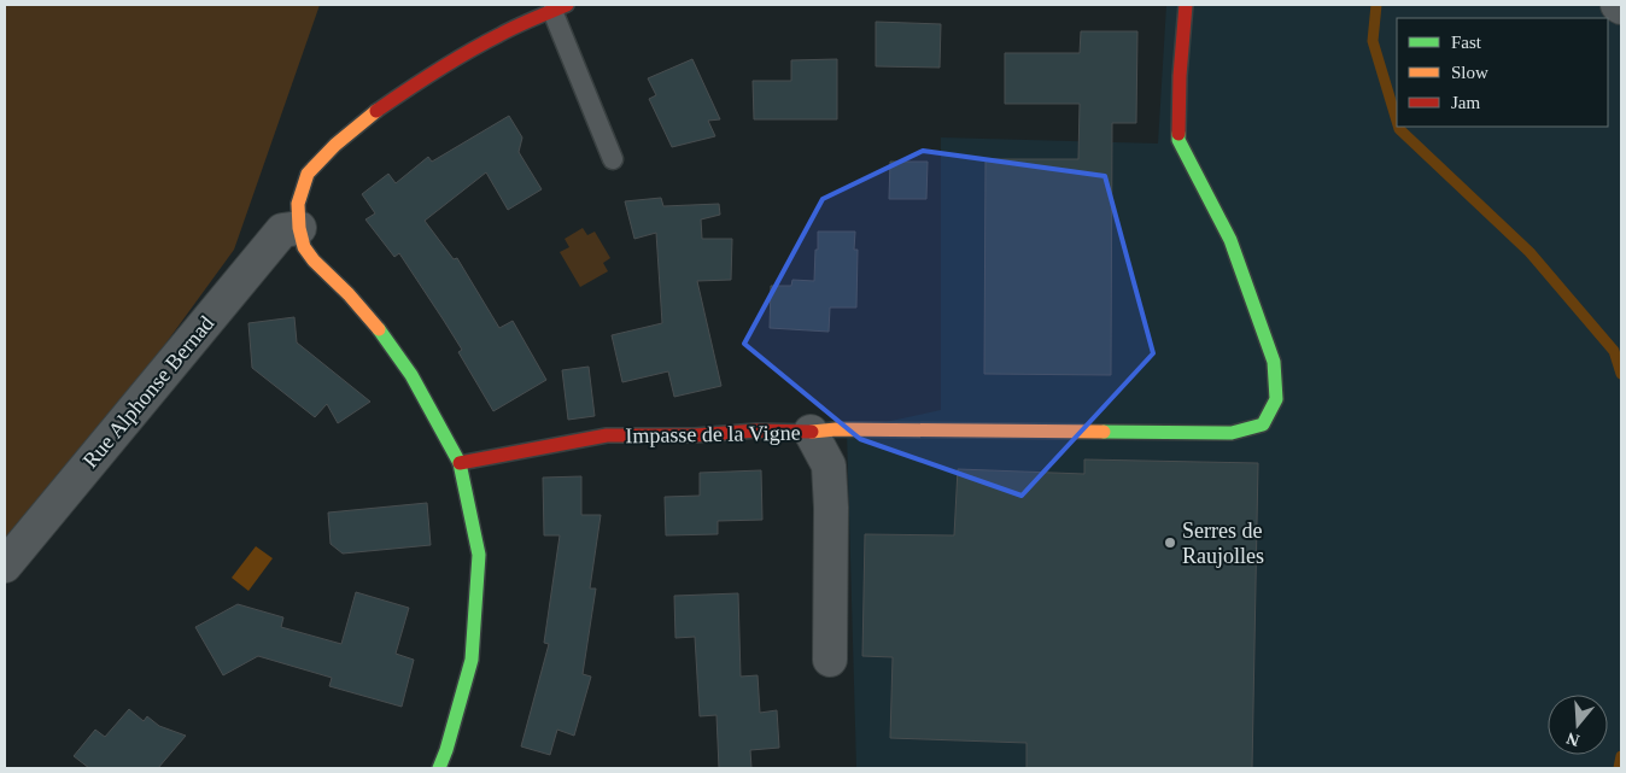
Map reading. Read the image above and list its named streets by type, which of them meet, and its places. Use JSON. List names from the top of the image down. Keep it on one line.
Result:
{"streets":{"street":["Rue Alphonse Bernad","Impasse de la Vigne"]},"places":["Serres de Raujolles"],"legend":["Fast","Slow","Jam"],"north":"bottom"}
